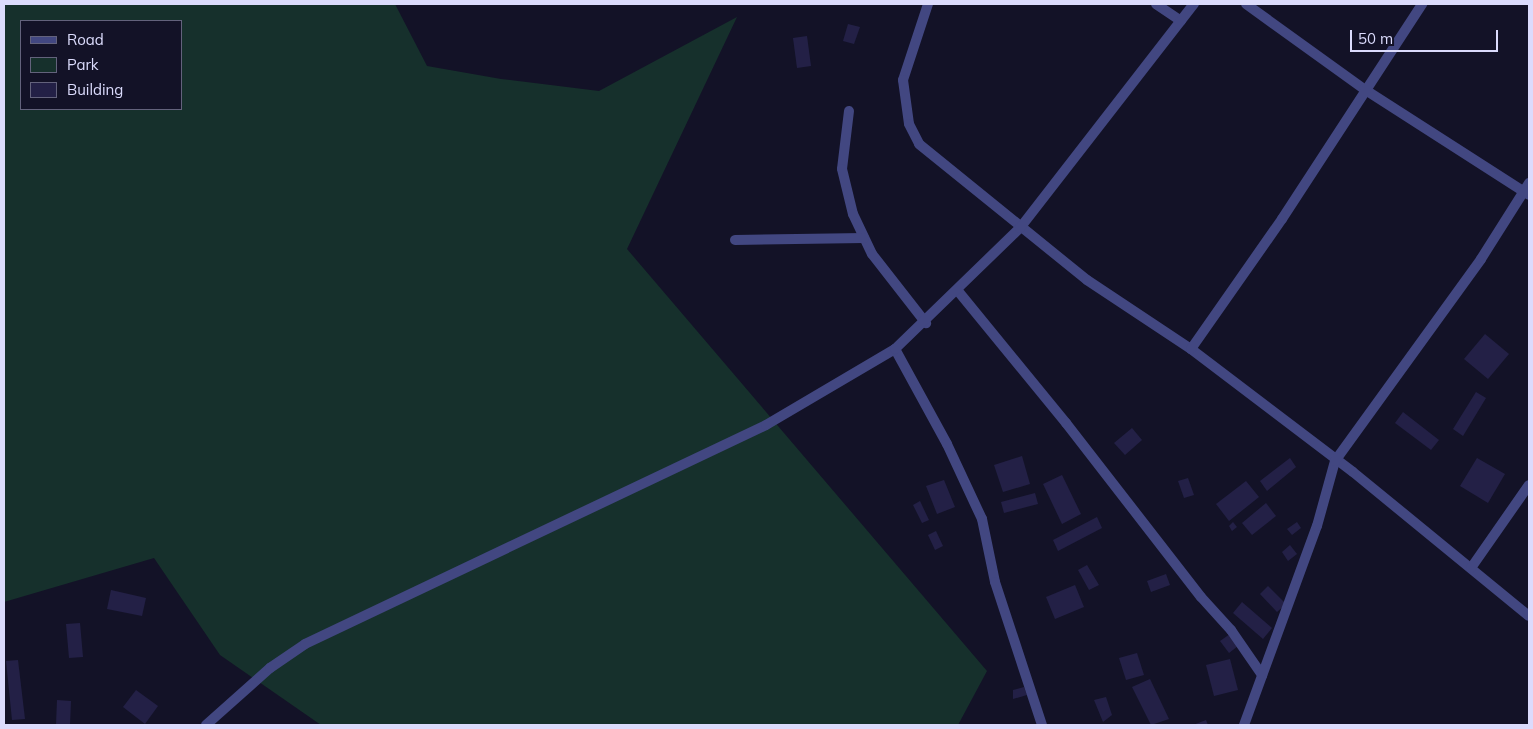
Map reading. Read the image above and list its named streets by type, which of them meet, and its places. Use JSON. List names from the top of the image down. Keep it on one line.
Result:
{"legend":["Road","Park","Building"],"scale_bar":"50 m"}
